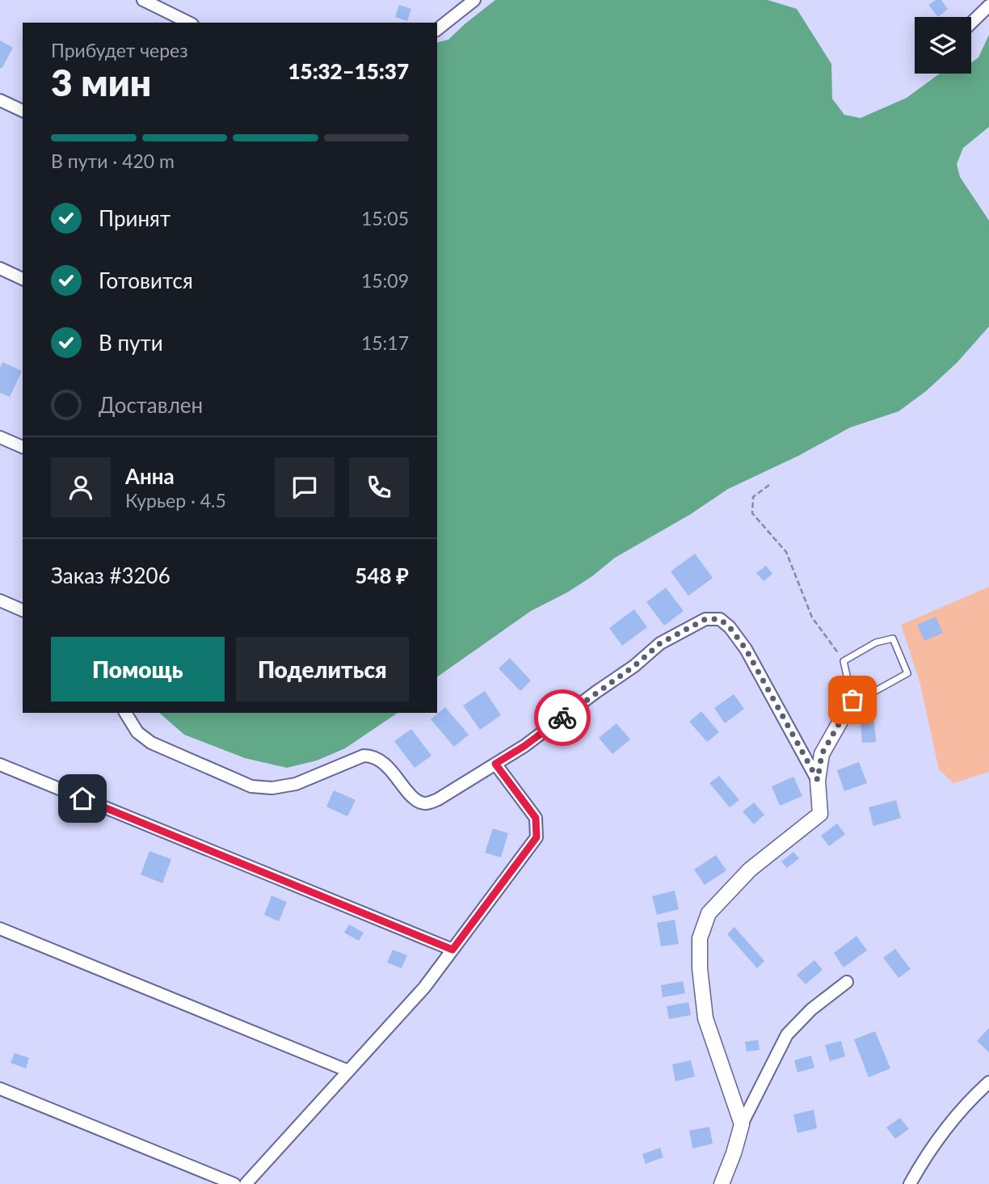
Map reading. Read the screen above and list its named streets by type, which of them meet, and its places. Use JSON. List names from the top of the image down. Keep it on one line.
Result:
{"page":{"heading":["3 мин","Прибудет через","15:32–15:37"],"panel":["Анна","Курьер · 4.5","Заказ #3206","548 ₽"],"bar":"В пути · 420 m","list":[["Принят","15:05"],["Готовится","15:09"],["В пути","15:17"],"Доставлен"],"buttons":["Помощь","Поделиться"]}}
